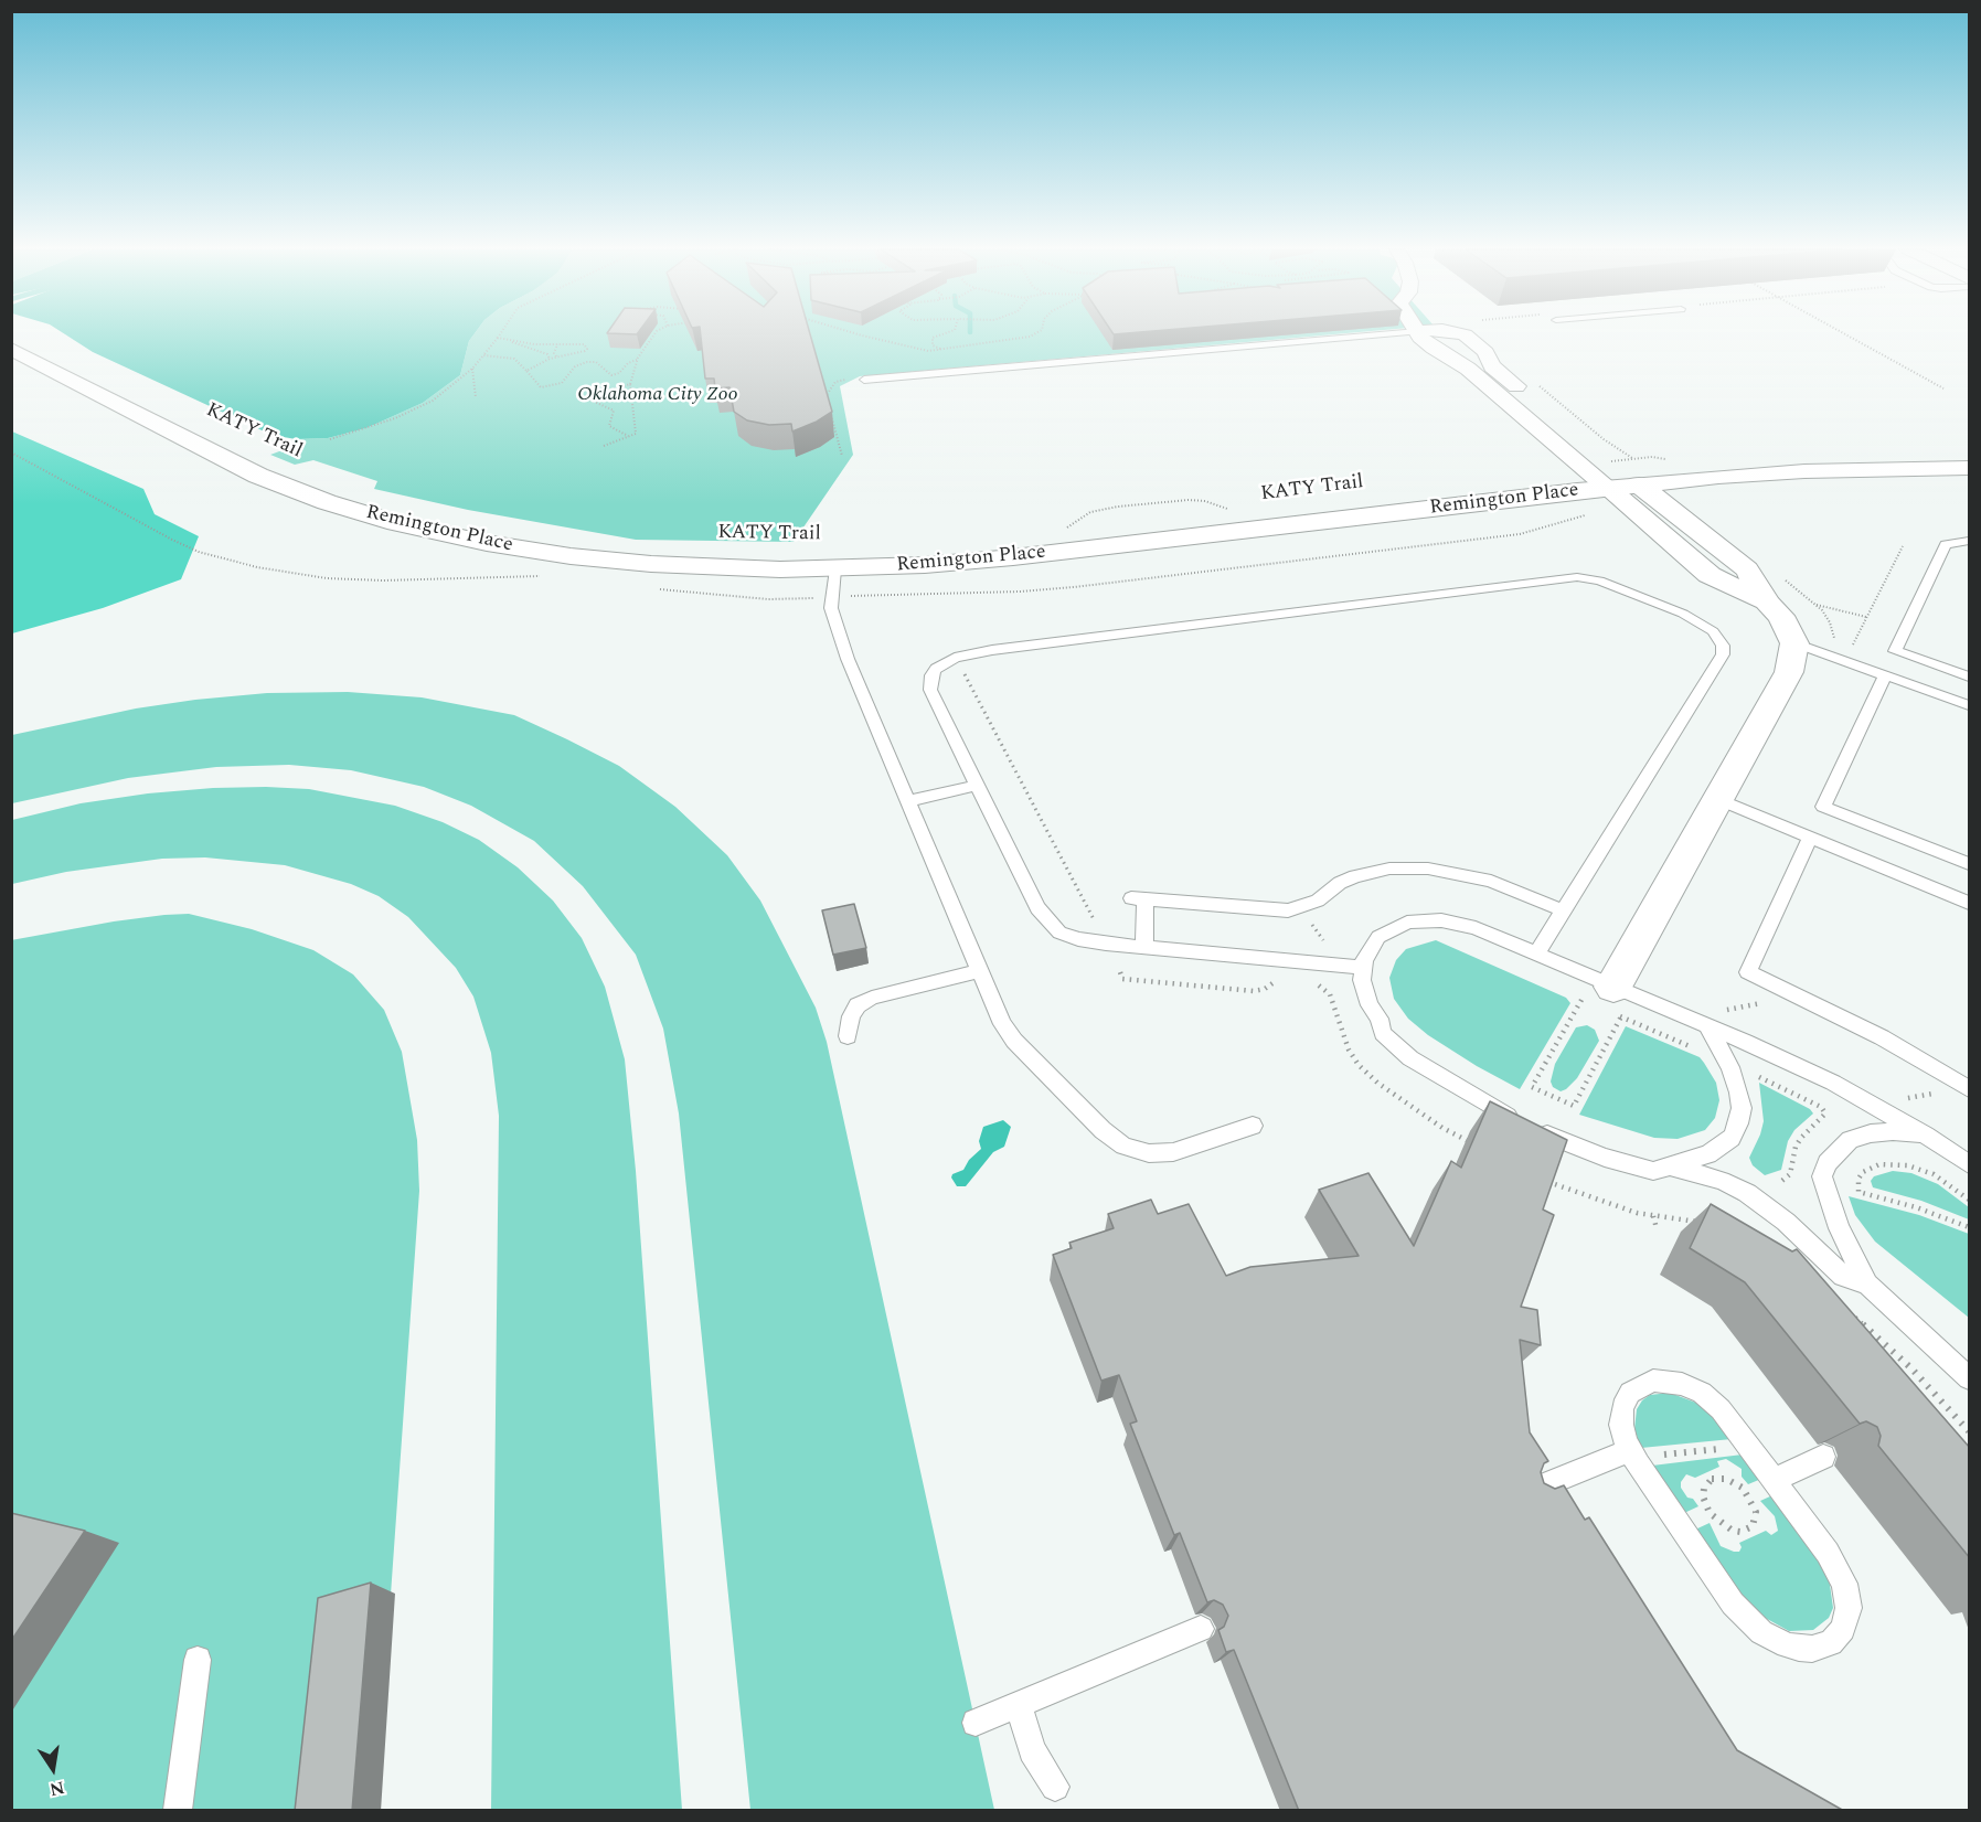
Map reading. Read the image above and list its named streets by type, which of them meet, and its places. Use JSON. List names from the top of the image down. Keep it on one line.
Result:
{"streets":{"main road":["Remington Place"],"path":["KATY Trail"]},"parks":["Oklahoma City Zoo"],"north":"bottom"}
